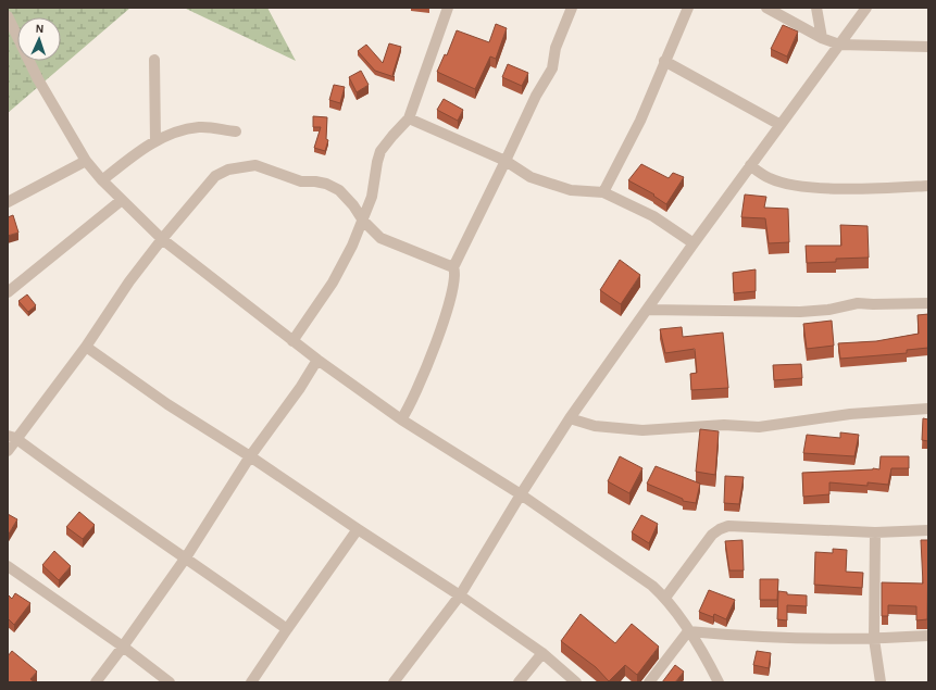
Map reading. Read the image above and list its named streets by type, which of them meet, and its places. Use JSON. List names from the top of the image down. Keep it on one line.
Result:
{"north":"top"}
